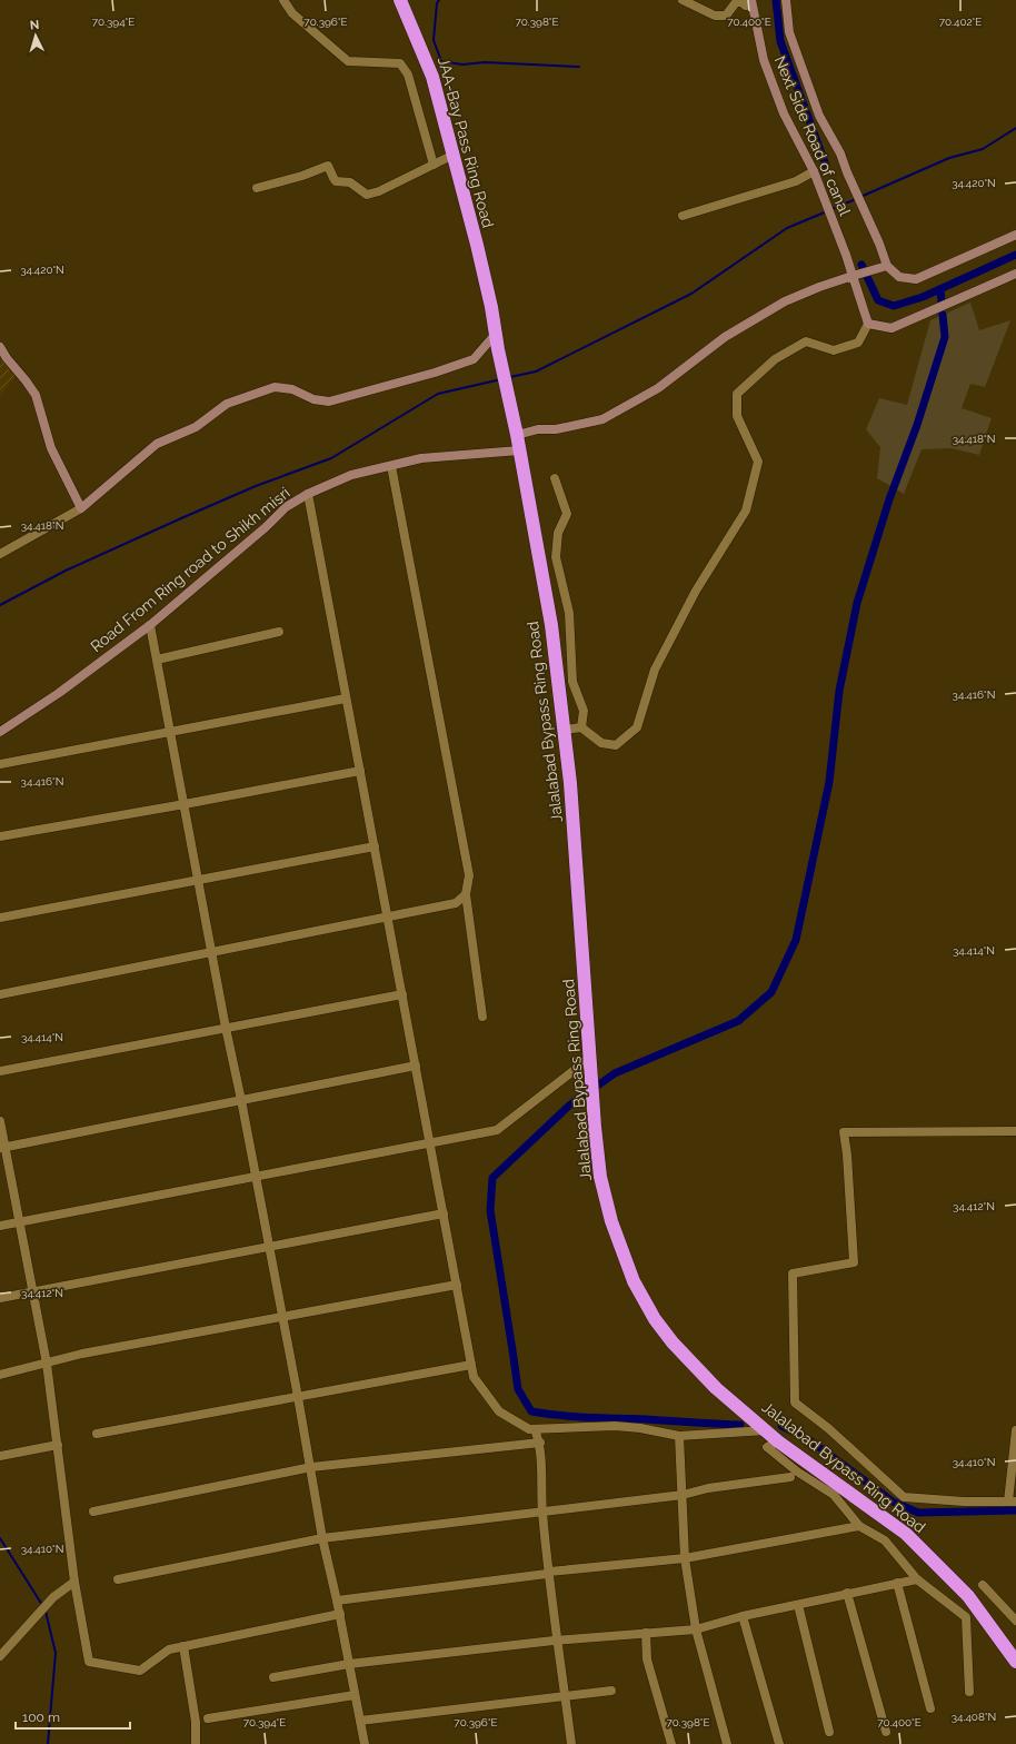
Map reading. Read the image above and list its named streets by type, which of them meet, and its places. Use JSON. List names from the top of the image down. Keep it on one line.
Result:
{"streets":{"highway":["JAA-Bay Pass Ring Road","Jalalabad Bypass Ring Road"],"street":["Next Side Road of canal","Road From Ring road to Shikh misri"]},"crossings":[["JAA-Bay Pass Ring Road","Jalalabad Bypass Ring Road"],["Road From Ring road to Shikh misri","Jalalabad Bypass Ring Road"]],"scale_bar":"100 m","north":"top","coordinates":["70.394°E","70.396°E","70.398°E","70.400°E","70.402°E","34.420°N","34.418°N","34.416°N","34.414°N","34.412°N","34.410°N","34.408°N"]}
